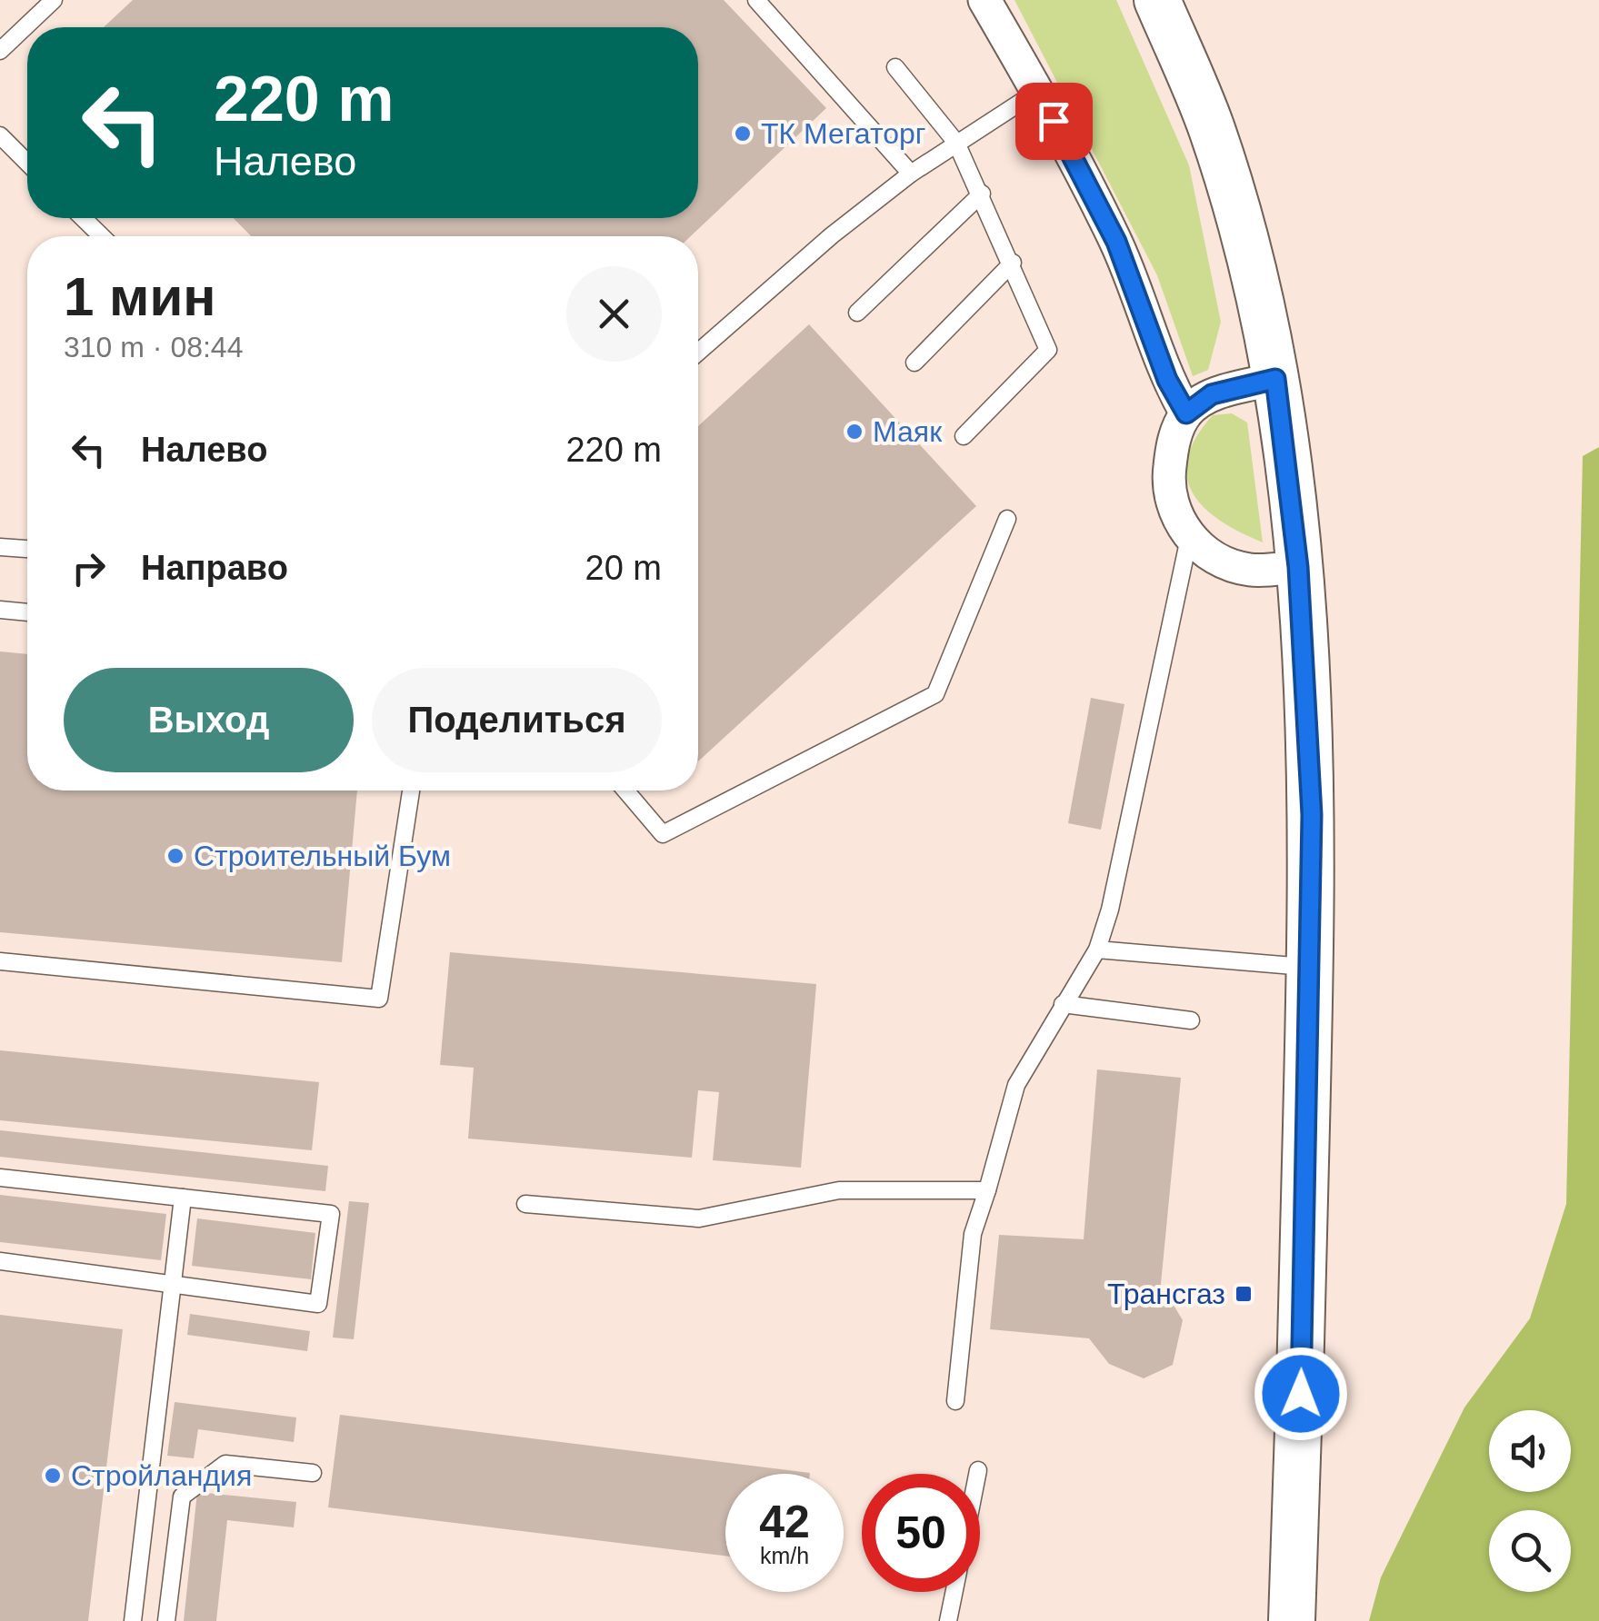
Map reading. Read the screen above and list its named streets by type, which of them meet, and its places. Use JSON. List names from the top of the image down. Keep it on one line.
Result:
{"places":{"other":["ТК Мегаторг","Маяк","Строительный Бум","Стройландия"],"transit":["Трансгаз"]},"page":{"turn":["220 m","Налево"],"heading":["1 мин","310 m · 08:44"],"list":[{"name":"Налево","value":"220 m"},{"name":"Направо","value":"20 m"}],"buttons":["Выход","Поделиться"],"speed":"42 km/h","limit":"50"}}
